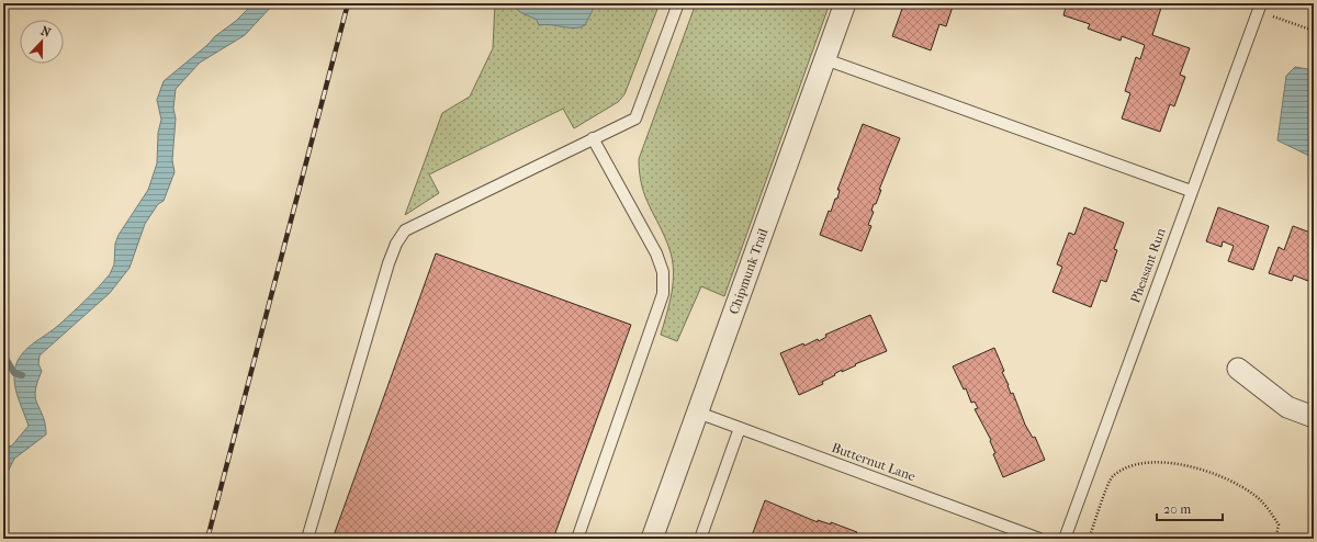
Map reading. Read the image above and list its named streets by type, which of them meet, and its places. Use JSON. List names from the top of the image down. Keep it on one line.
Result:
{"streets":{"street":["Chipmunk Trail"],"lane":["Pheasant Run","Butternut Lane"]},"crossings":[["Chipmunk Trail","Butternut Lane"]],"scale_bar":"20 m","north":"top"}
